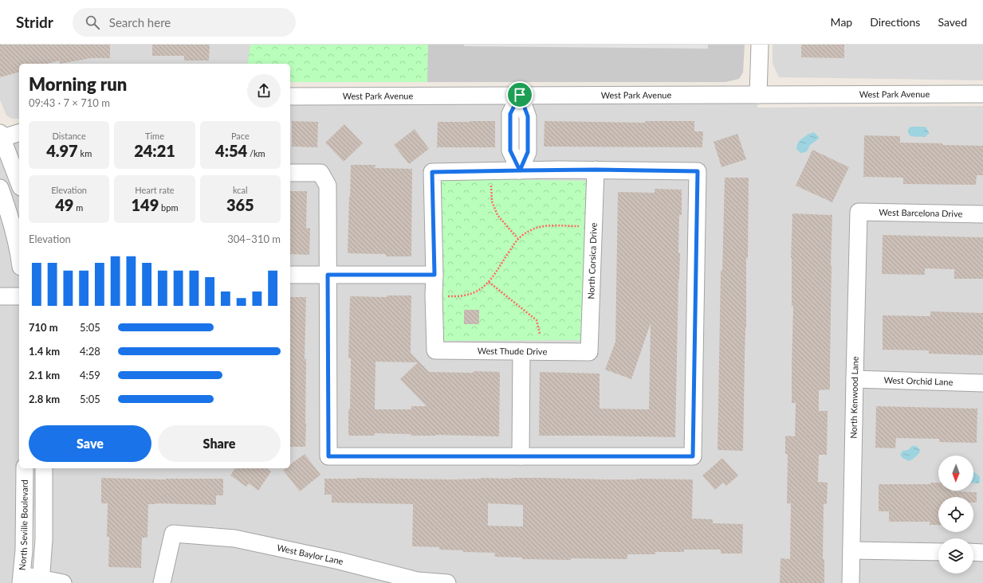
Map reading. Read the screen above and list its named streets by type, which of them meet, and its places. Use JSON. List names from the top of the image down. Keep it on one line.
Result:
{"streets":{"street":["West Park Avenue","West Barcelona Drive","North Corsica Drive","West Thude Drive","West Orchid Lane","North Kenwood Lane","North Seville Boulevard","West Baylor Lane"]},"crossings":[["West Barcelona Drive","North Kenwood Lane"],["North Corsica Drive","West Thude Drive"],["West Orchid Lane","North Kenwood Lane"]],"north":"bottom","page":{"header":"Stridr","search":"Search here","nav":["Map","Directions","Saved"],"heading":["Morning run","09:43 · 7 × 710 m"],"stats":[["Distance","4.97 km"],["Time","24:21"],["Pace","4:54 /km"],["Elevation","49 m"],["Heart rate","149 bpm"],["kcal","365"]],"chart":["Elevation","304–310 m"],"list":[{"name":"710 m","note":"5:05"},{"name":"1.4 km","note":"4:28"},{"name":"2.1 km","note":"4:59"},{"name":"2.8 km","note":"5:05"}],"buttons":["Save","Share"]}}
